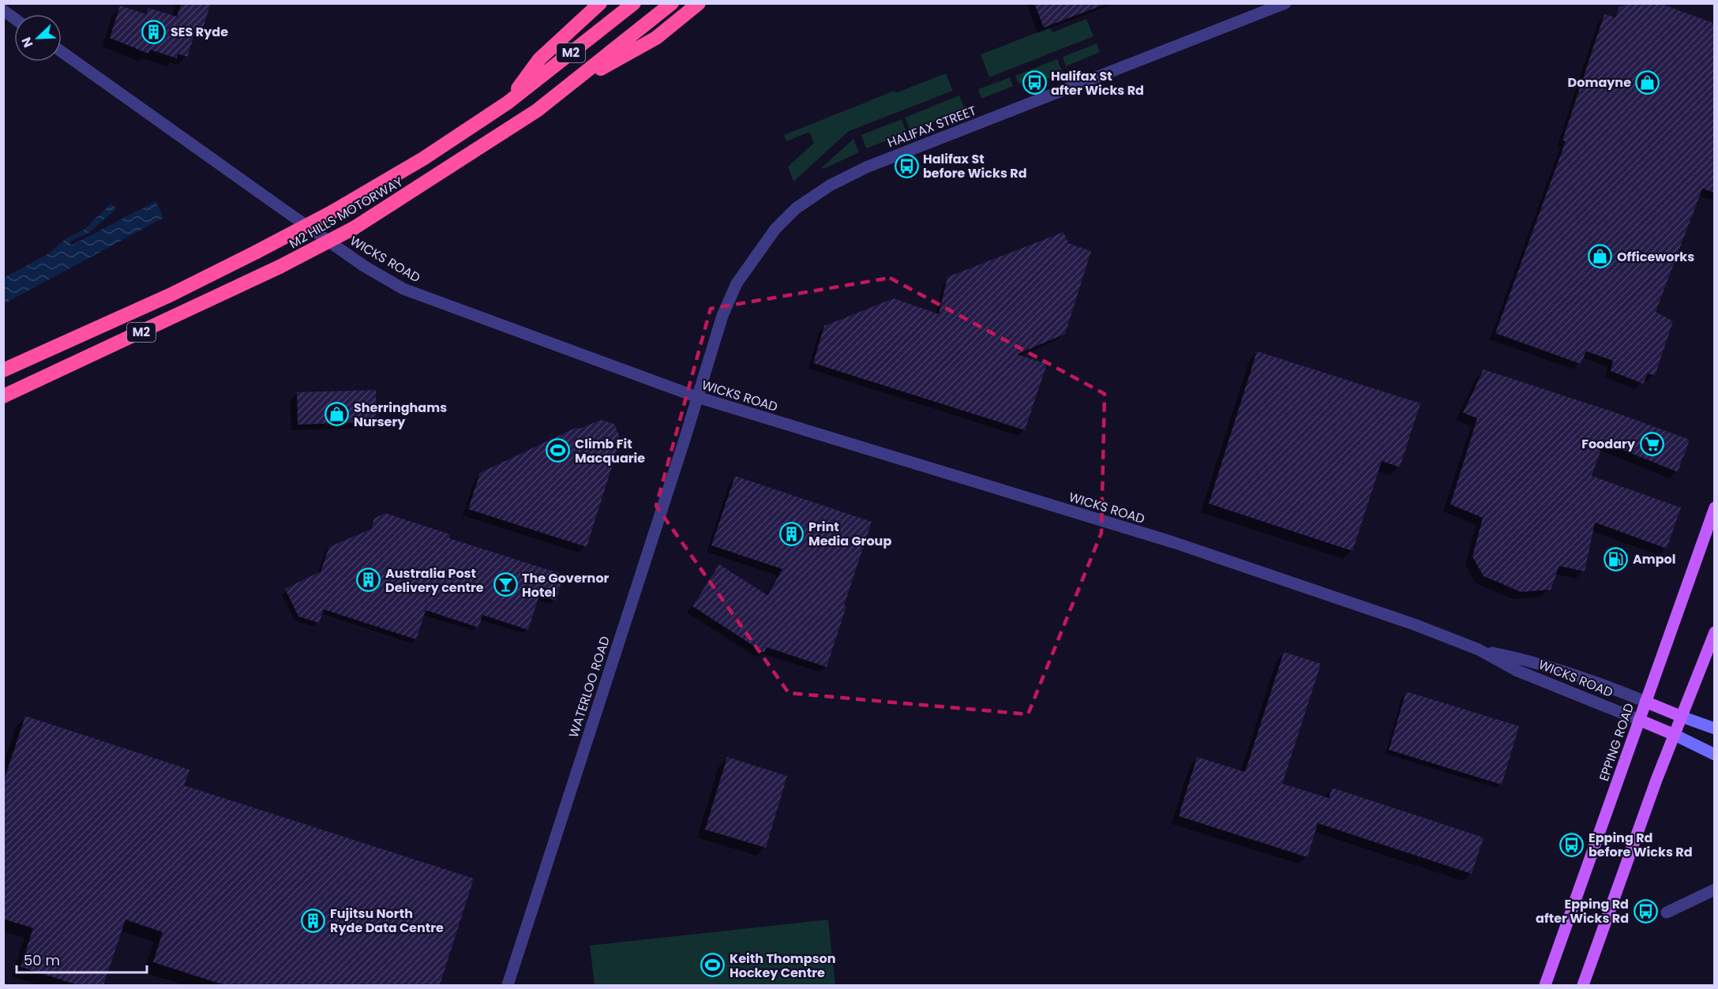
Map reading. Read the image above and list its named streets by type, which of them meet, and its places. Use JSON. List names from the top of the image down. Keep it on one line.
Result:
{"streets":{"highway":["M2","M2 HILLS MOTORWAY"],"main road":["WICKS ROAD","EPPING ROAD"],"street":["HALIFAX STREET","WATERLOO ROAD"]},"crossings":[["HALIFAX STREET","WICKS ROAD"],["HALIFAX STREET","WATERLOO ROAD"],["WICKS ROAD","WATERLOO ROAD"],["WICKS ROAD","EPPING ROAD"]],"places":{"building":["SES Ryde","Print Media Group","Australia Post Delivery centre","Fujitsu North Ryde Data Centre"],"shop":["Domayne","Officeworks","Sherringhams Nursery"],"bus stop":["Halifax St after Wicks Rd","Halifax St before Wicks Rd","Epping Rd before Wicks Rd","Epping Rd after Wicks Rd"],"supermarket":["Foodary"],"sports":["Climb Fit Macquarie","Keith Thompson Hockey Centre"],"fuel station":["Ampol"],"bar":["The Governor Hotel"]},"scale_bar":"50 m","north":"bottom left"}
